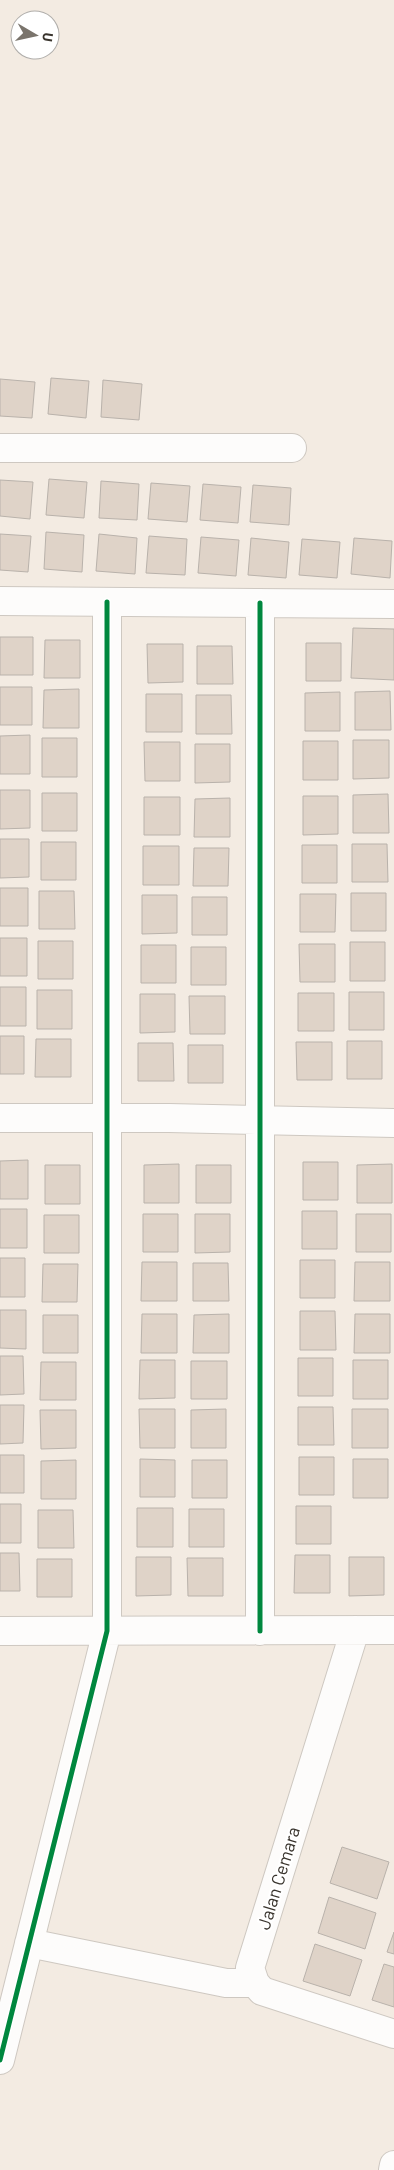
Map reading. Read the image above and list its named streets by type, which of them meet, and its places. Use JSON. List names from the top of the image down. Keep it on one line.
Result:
{"streets":{"street":["Jalan Cemara"]},"north":"right"}
